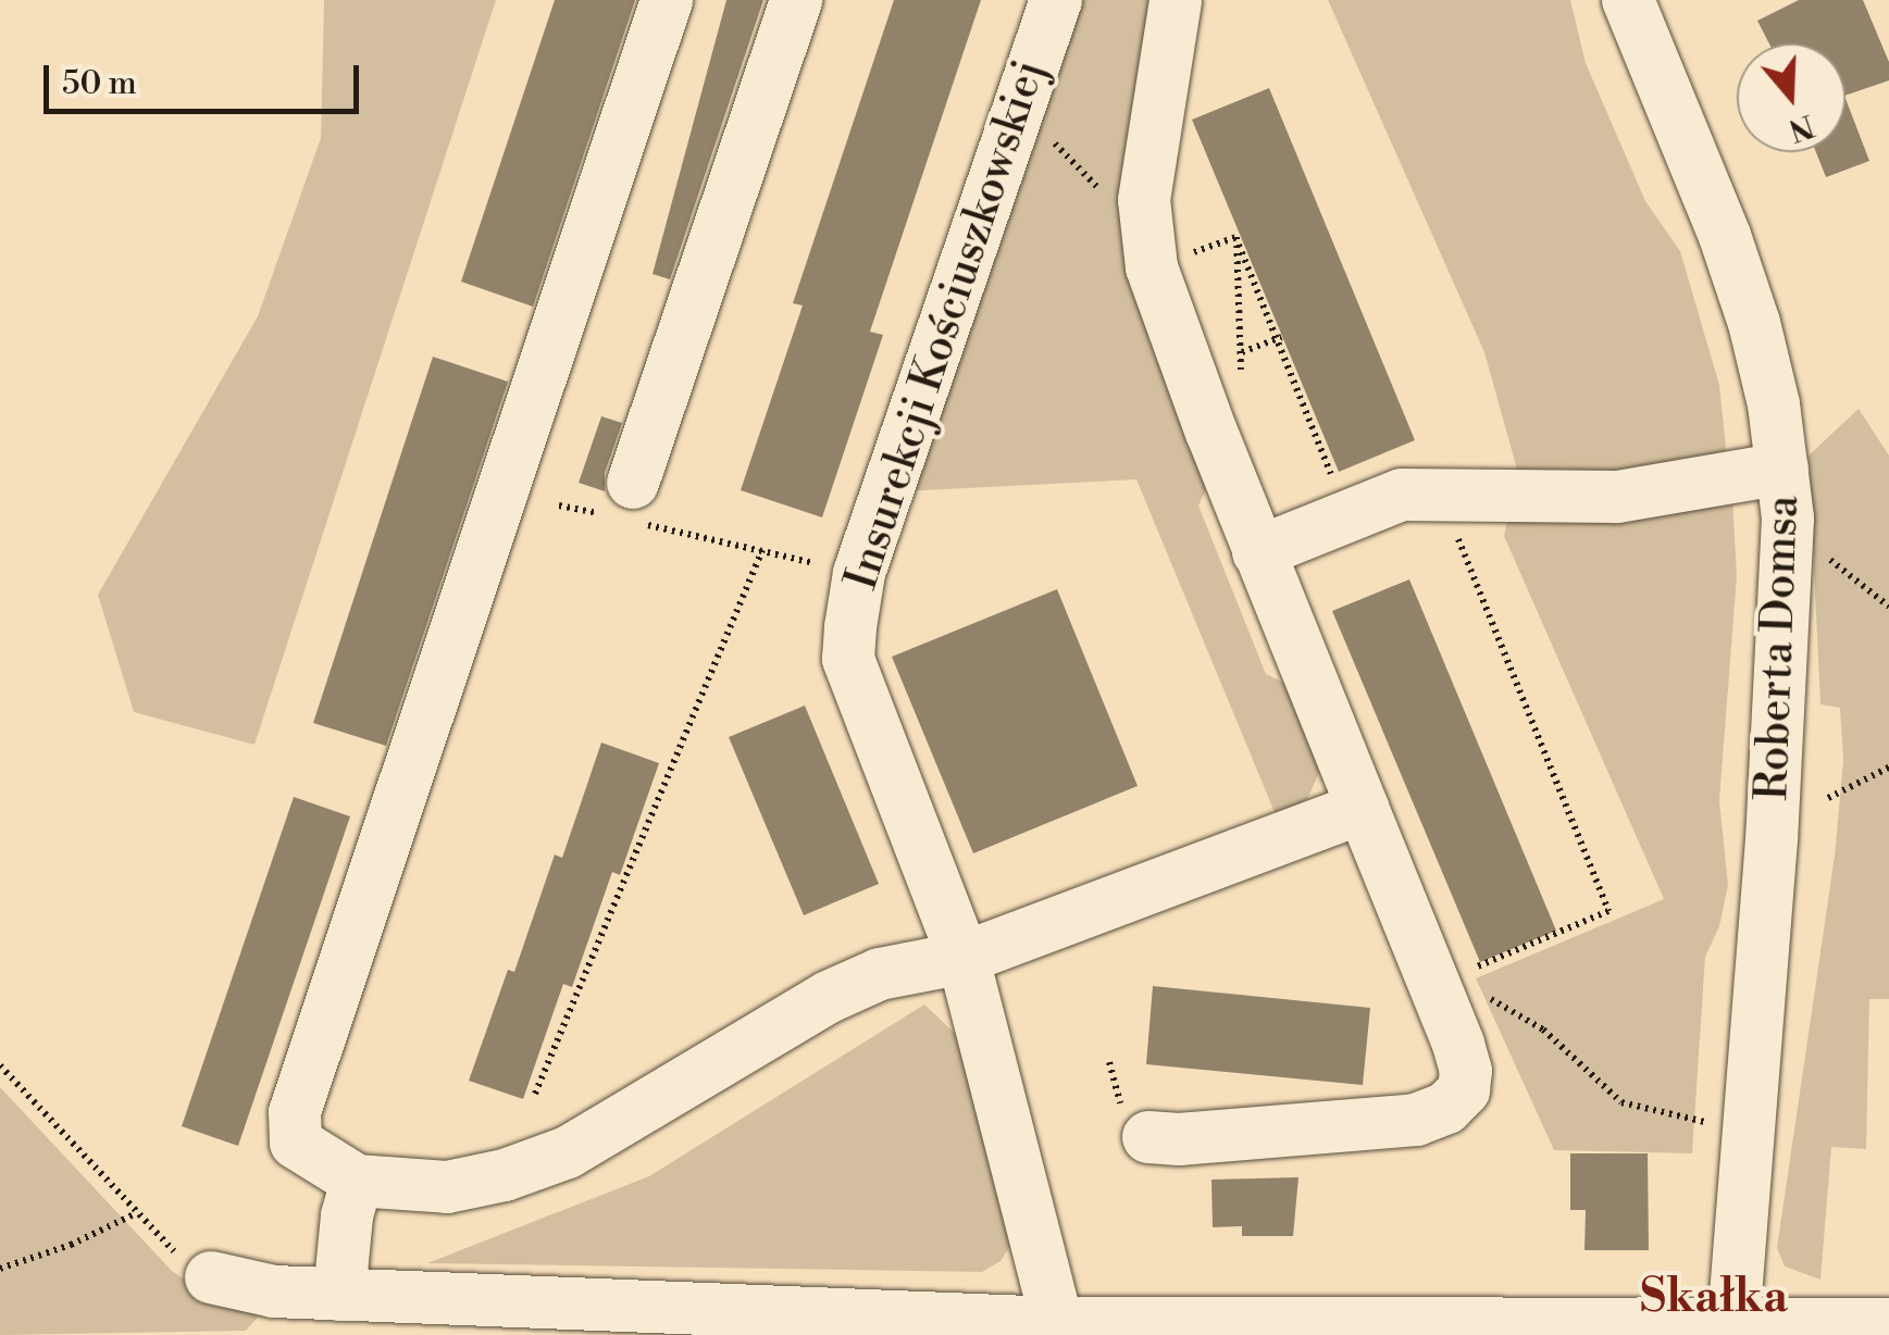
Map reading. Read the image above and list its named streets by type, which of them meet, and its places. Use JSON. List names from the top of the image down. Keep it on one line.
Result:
{"streets":{"street":["Insurekcji Kościuszkowskiej","Roberta Domsa"]},"districts":["Skałka"],"scale_bar":"50 m","north":"bottom"}
